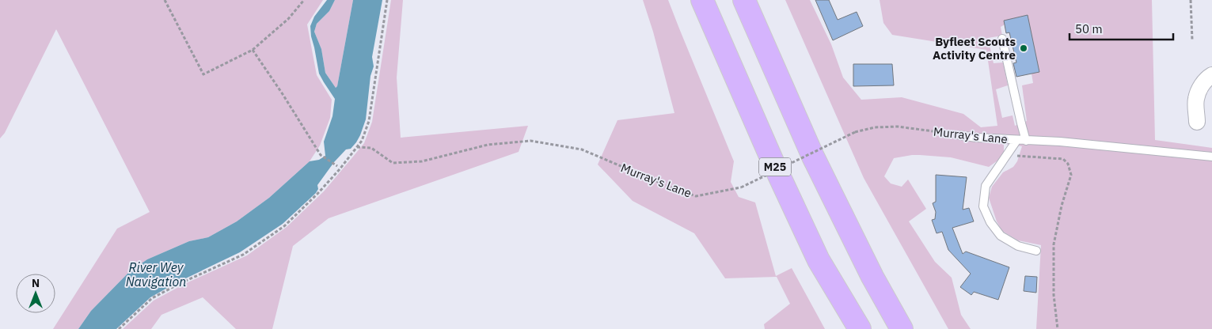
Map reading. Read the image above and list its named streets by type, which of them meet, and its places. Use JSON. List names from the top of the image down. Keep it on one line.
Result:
{"streets":{"highway":["M25"],"lane":["Murray's Lane"]},"water":["River Wey Navigation"],"places":["Byfleet Scouts Activity Centre"],"scale_bar":"50 m","north":"top"}
